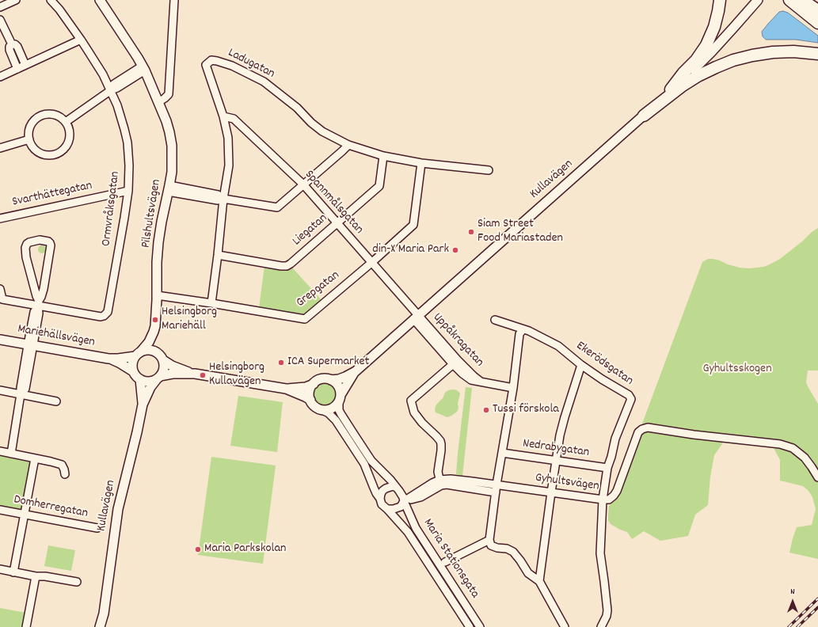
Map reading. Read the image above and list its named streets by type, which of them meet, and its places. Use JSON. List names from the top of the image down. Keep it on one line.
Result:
{"streets":{"street":["Ladugatan","Kullavägen","Svarthättegatan","Spannmålsgatan","Ormvråksgatan","Pilshultsvägen","Liegatan","Grepgatan","Mariehällsvägen","Uppåkragatan","Ekerödsgatan","Nedrabygatan","Gyhultsvägen","Domherregatan","Maria Stationsgata"]},"crossings":[["Ladugatan","Spannmålsgatan"],["Ladugatan","Liegatan"],["Ladugatan","Grepgatan"],["Kullavägen","Spannmålsgatan"],["Kullavägen","Pilshultsvägen"],["Kullavägen","Mariehällsvägen"],["Kullavägen","Uppåkragatan"],["Kullavägen","Maria Stationsgata"],["Svarthättegatan","Ormvråksgatan"],["Spannmålsgatan","Liegatan"],["Spannmålsgatan","Grepgatan"],["Spannmålsgatan","Uppåkragatan"],["Pilshultsvägen","Grepgatan"],["Pilshultsvägen","Mariehällsvägen"],["Ekerödsgatan","Nedrabygatan"],["Ekerödsgatan","Gyhultsvägen"]],"parks":["Gyhultsskogen"],"places":["Siam Street Food Mariastaden","din-X Maria Park","Helsingborg Mariehäll","ICA Supermarket","Helsingborg Kullavägen","Tussi förskola","Maria Parkskolan"],"north":"top"}
